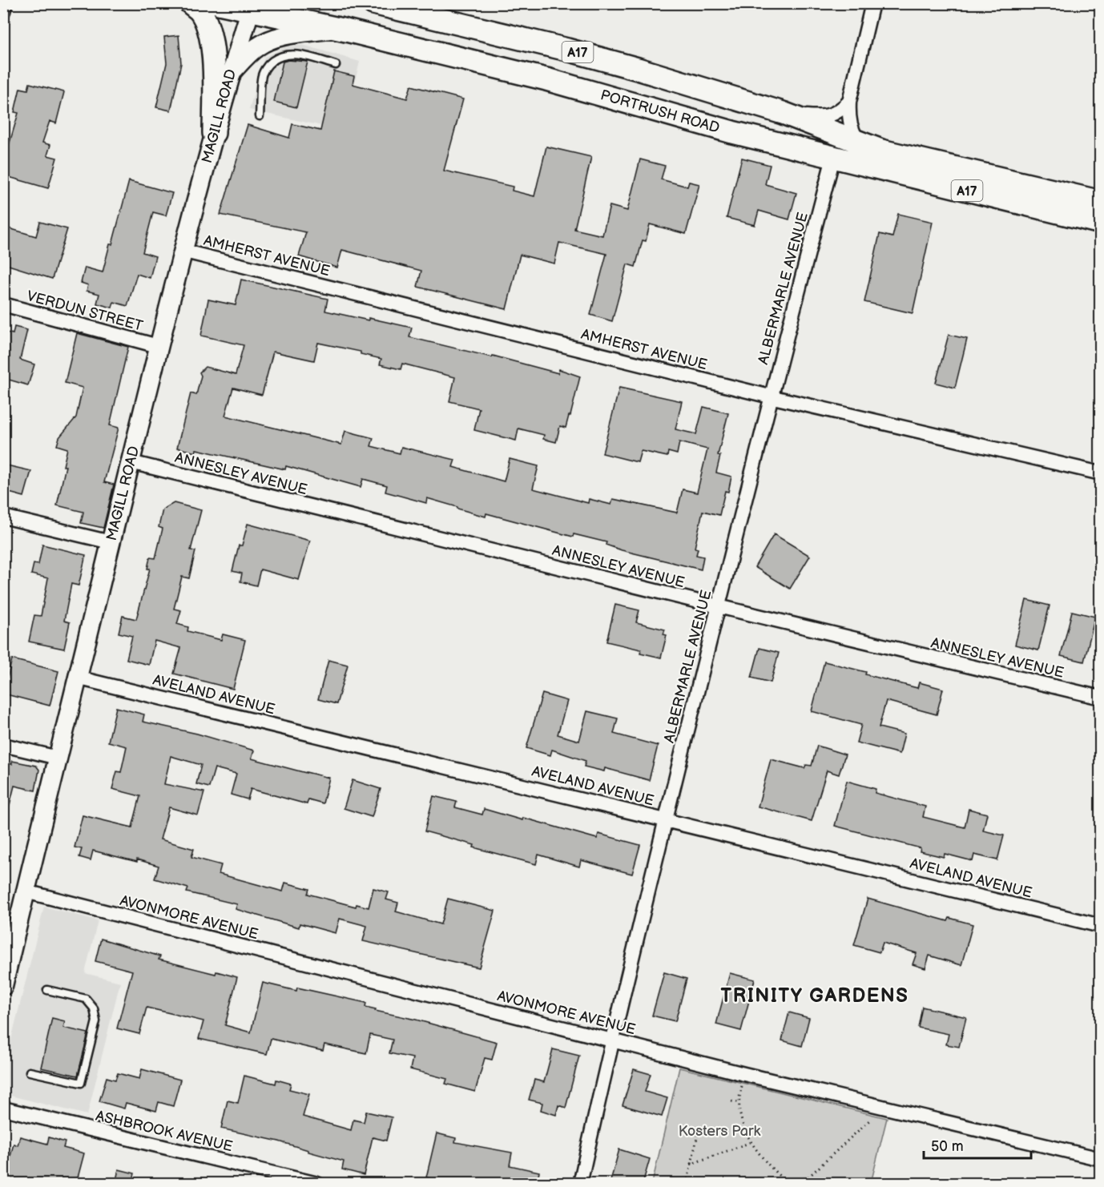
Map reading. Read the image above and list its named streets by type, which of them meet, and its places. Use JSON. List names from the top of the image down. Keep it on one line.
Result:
{"streets":{"highway":["A17","PORTRUSH ROAD"],"main road":["MAGILL ROAD"],"street":["AMHERST AVENUE","ALBERMARLE AVENUE","VERDUN STREET","ANNESLEY AVENUE","AVELAND AVENUE","AVONMORE AVENUE","ASHBROOK AVENUE"]},"crossings":[["PORTRUSH ROAD","MAGILL ROAD"],["PORTRUSH ROAD","ALBERMARLE AVENUE"],["MAGILL ROAD","AMHERST AVENUE"],["MAGILL ROAD","VERDUN STREET"],["MAGILL ROAD","ANNESLEY AVENUE"],["MAGILL ROAD","AVELAND AVENUE"],["MAGILL ROAD","AVONMORE AVENUE"],["AMHERST AVENUE","ALBERMARLE AVENUE"],["ALBERMARLE AVENUE","ANNESLEY AVENUE"],["ALBERMARLE AVENUE","AVELAND AVENUE"],["ALBERMARLE AVENUE","AVONMORE AVENUE"]],"districts":["TRINITY GARDENS"],"parks":["Kosters Park"],"scale_bar":"50 m"}
